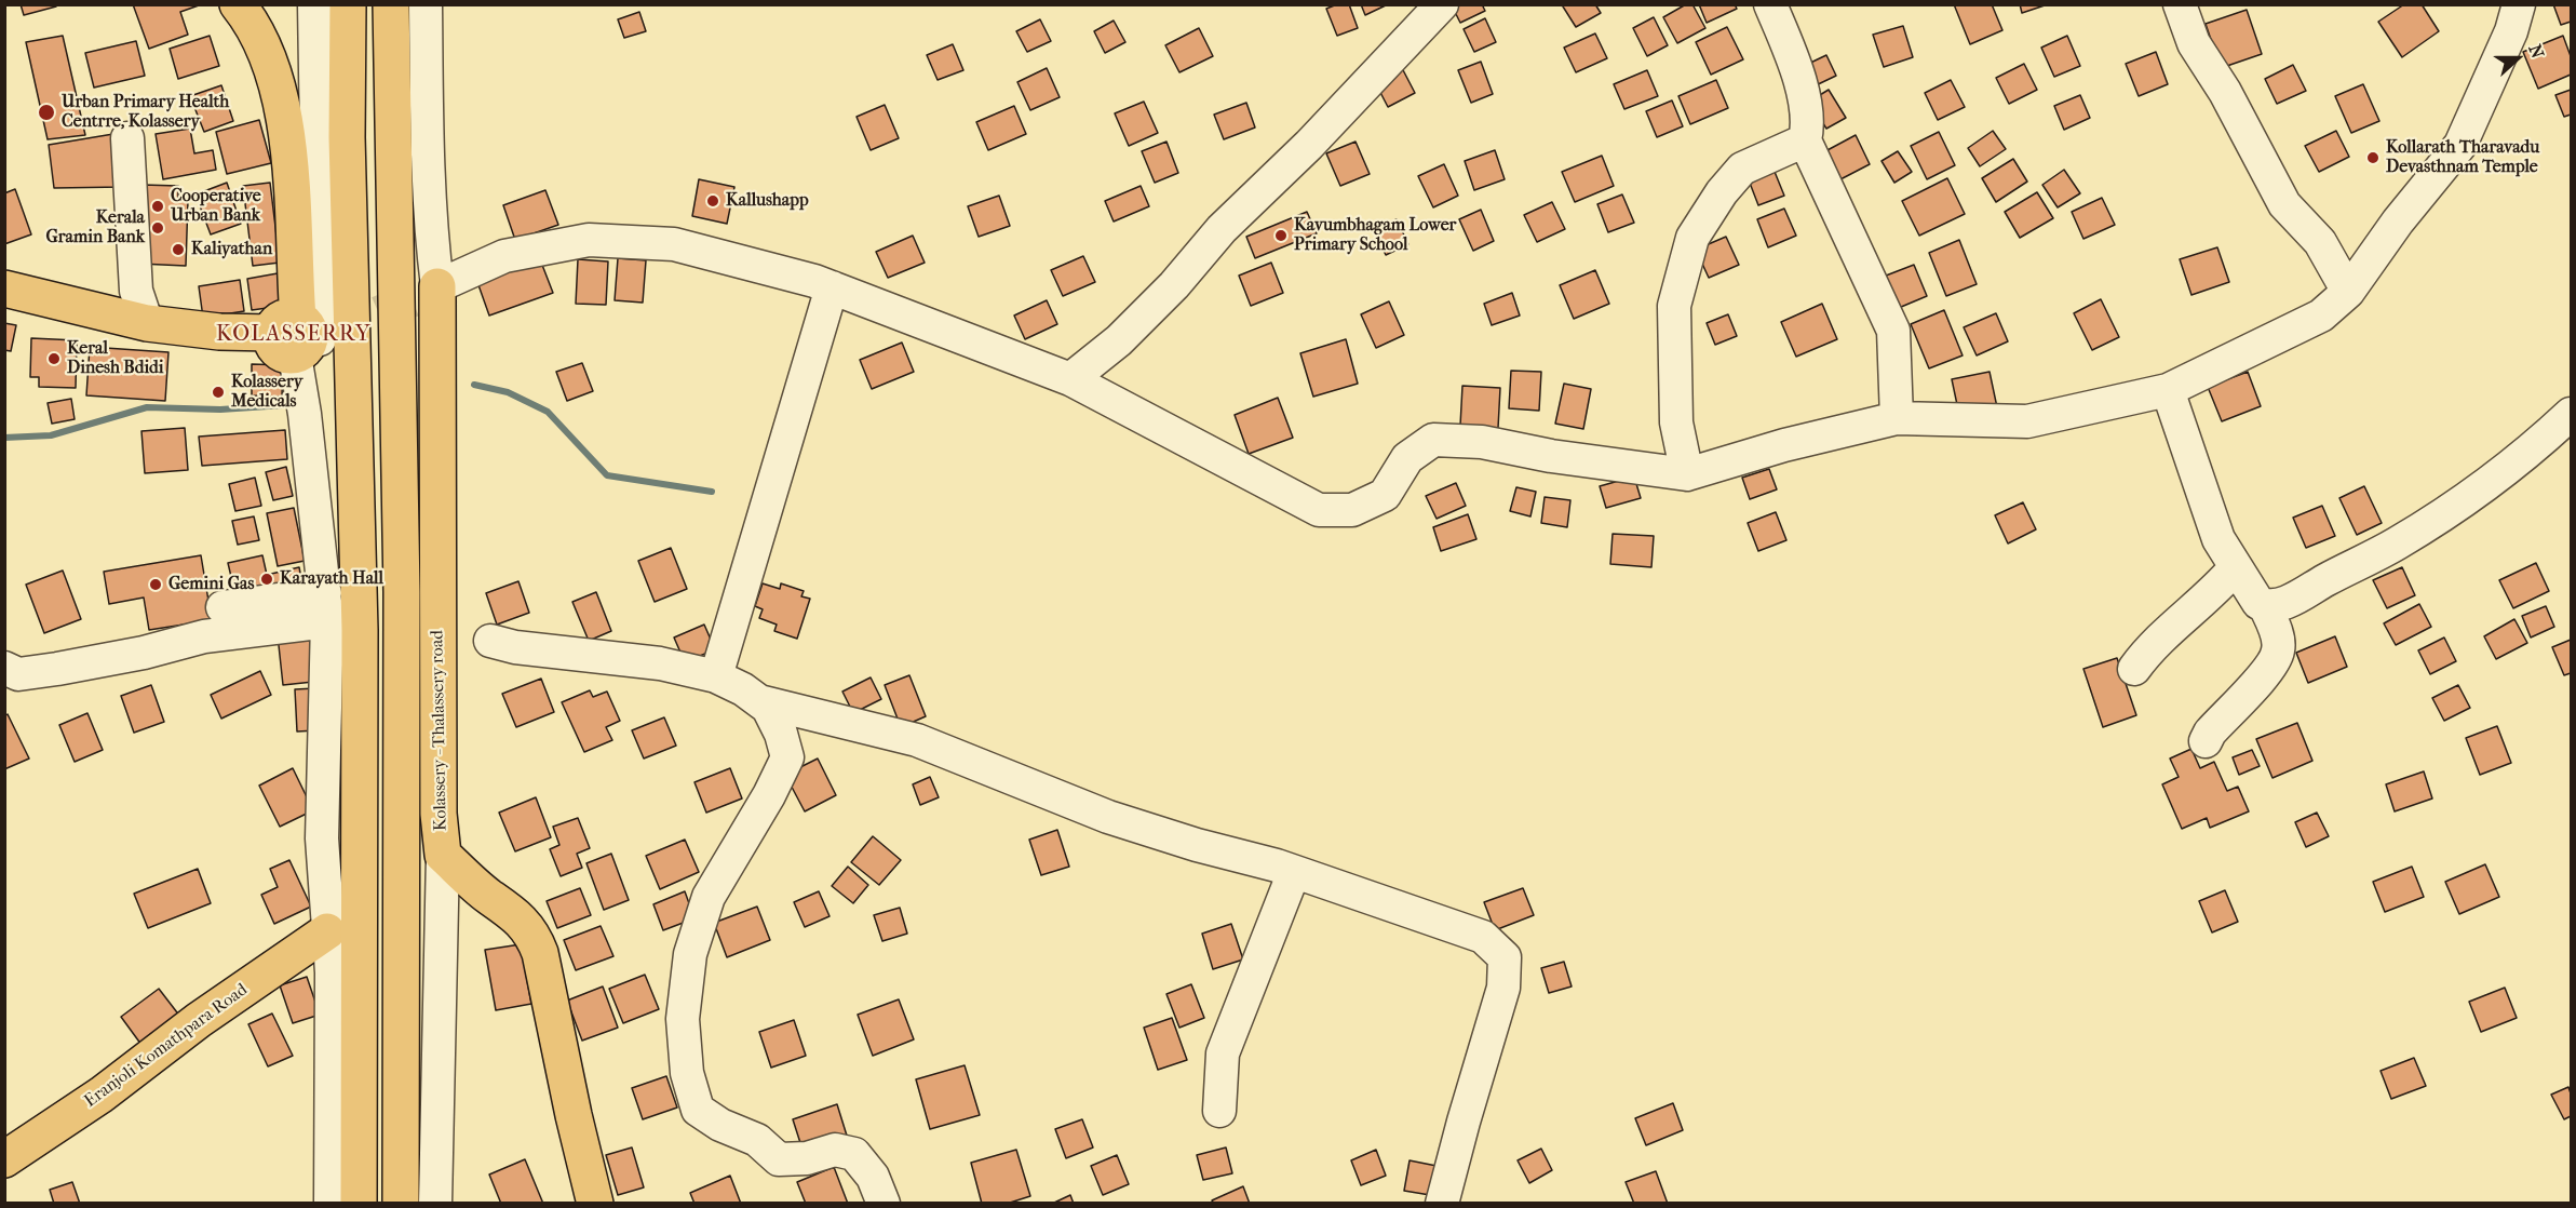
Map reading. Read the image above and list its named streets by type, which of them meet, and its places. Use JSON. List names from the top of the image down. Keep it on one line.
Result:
{"streets":{"main road":["Kolassery - Thalassery road","Eranjoli Komathpara Road"]},"districts":["KOLASSERRY"],"places":["Urban Primary Health Centrre, Kolassery","Kollarath Tharavadu Devasthnam Temple","Kallushapp","Cooperative Urban Bank","Kerala Gramin Bank","Kavumbhagam Lower Primary School","Kaliyathan","Keral Dinesh Bdidi","Kolassery Medicals","Karayath Hall","Gemini Gas"],"north":"right"}
